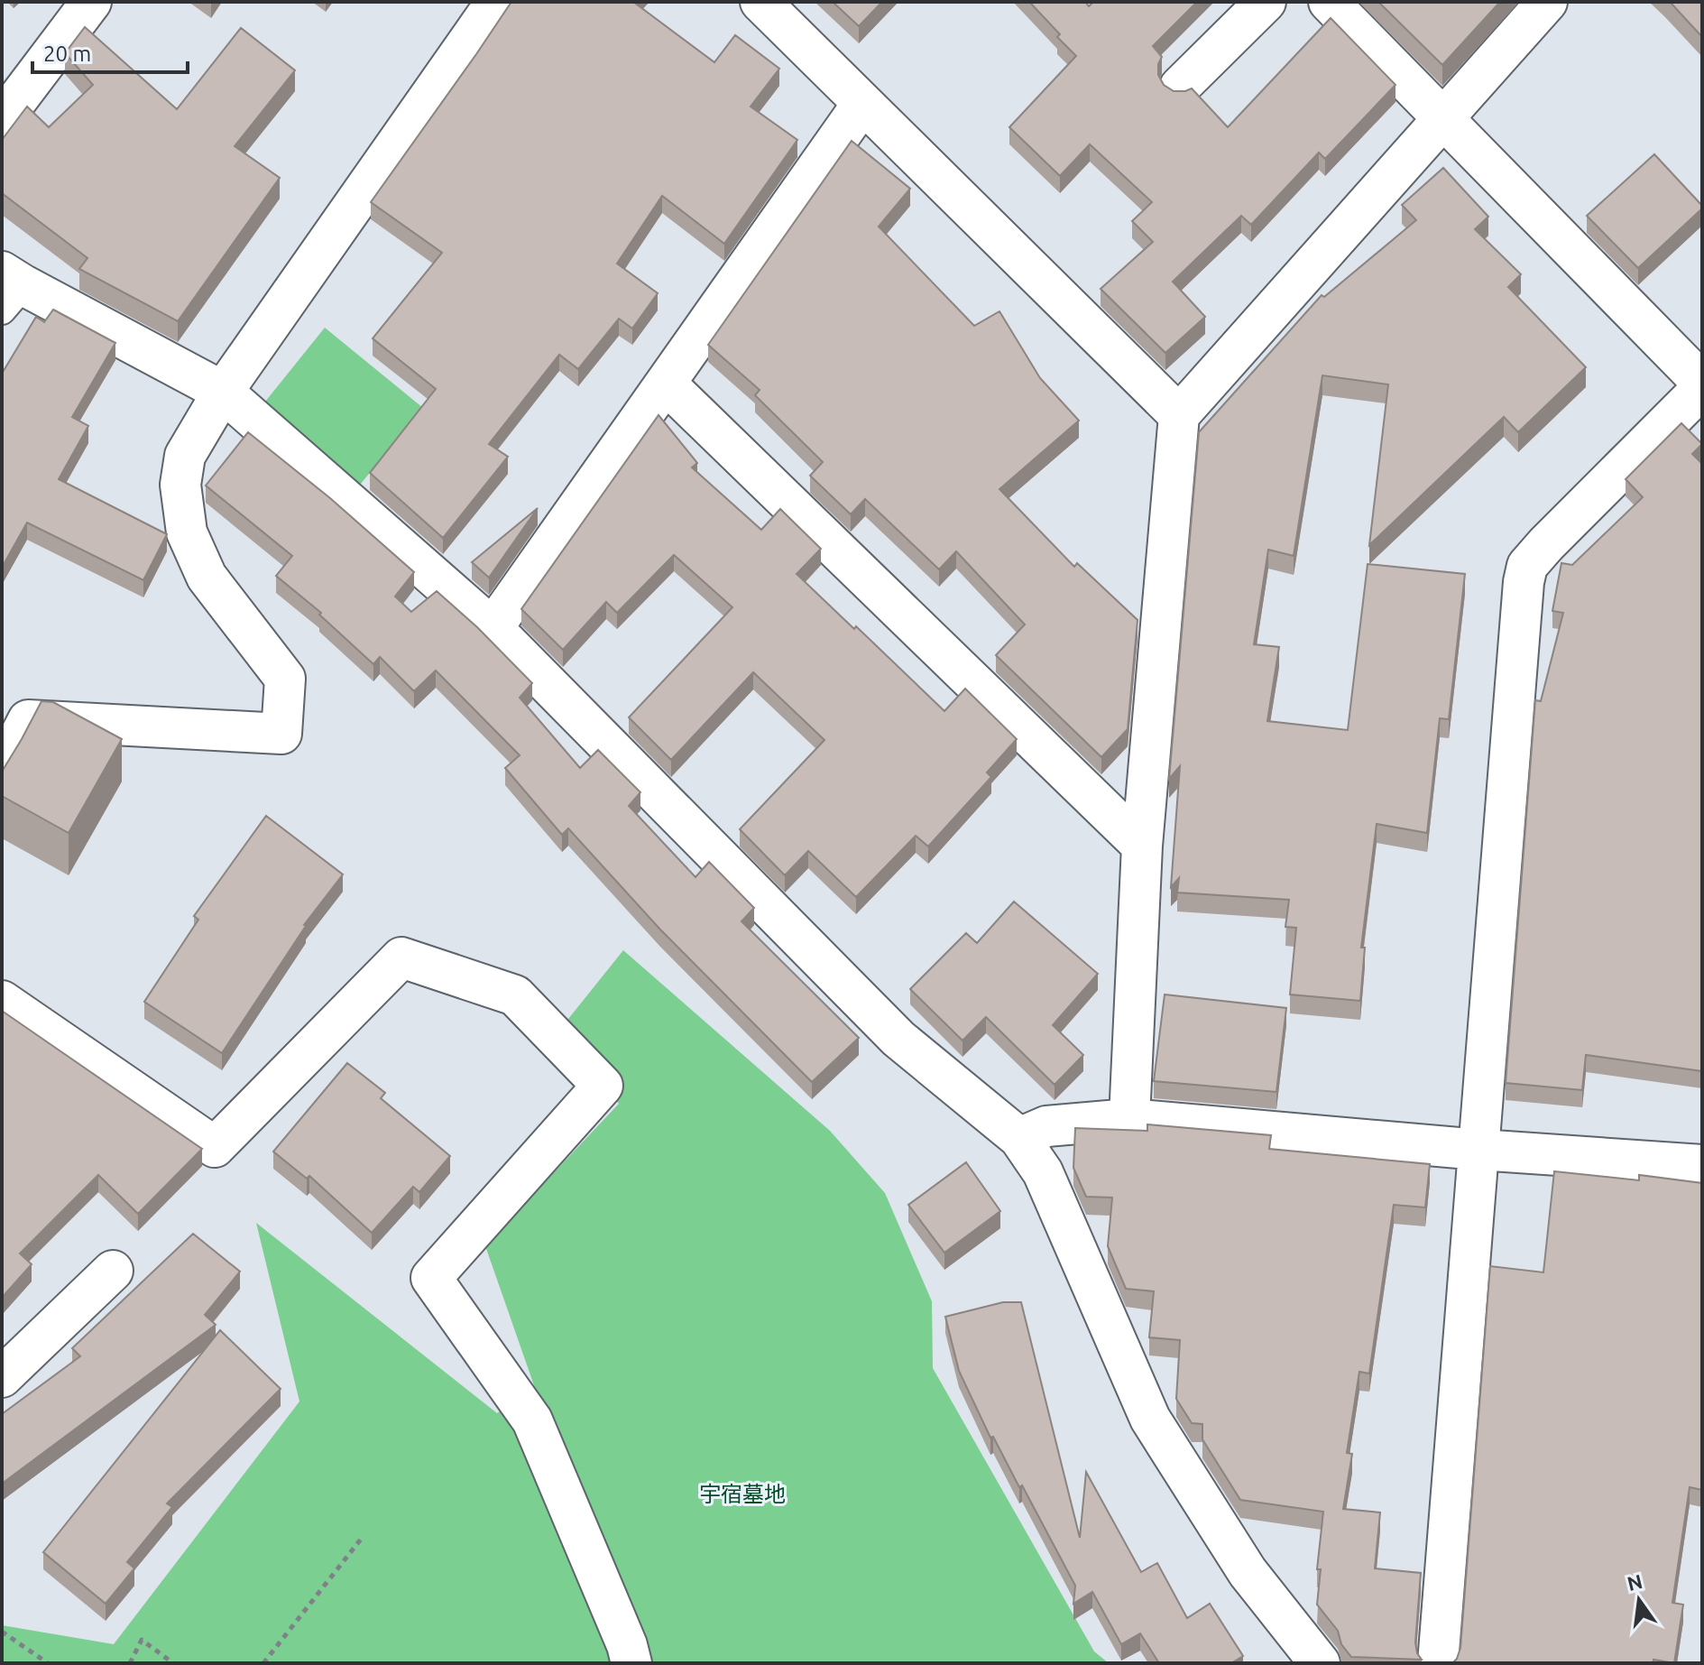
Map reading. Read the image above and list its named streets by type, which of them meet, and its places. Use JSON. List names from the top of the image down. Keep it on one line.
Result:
{"parks":["宇宿墓地"],"scale_bar":"20 m","north":"top"}
